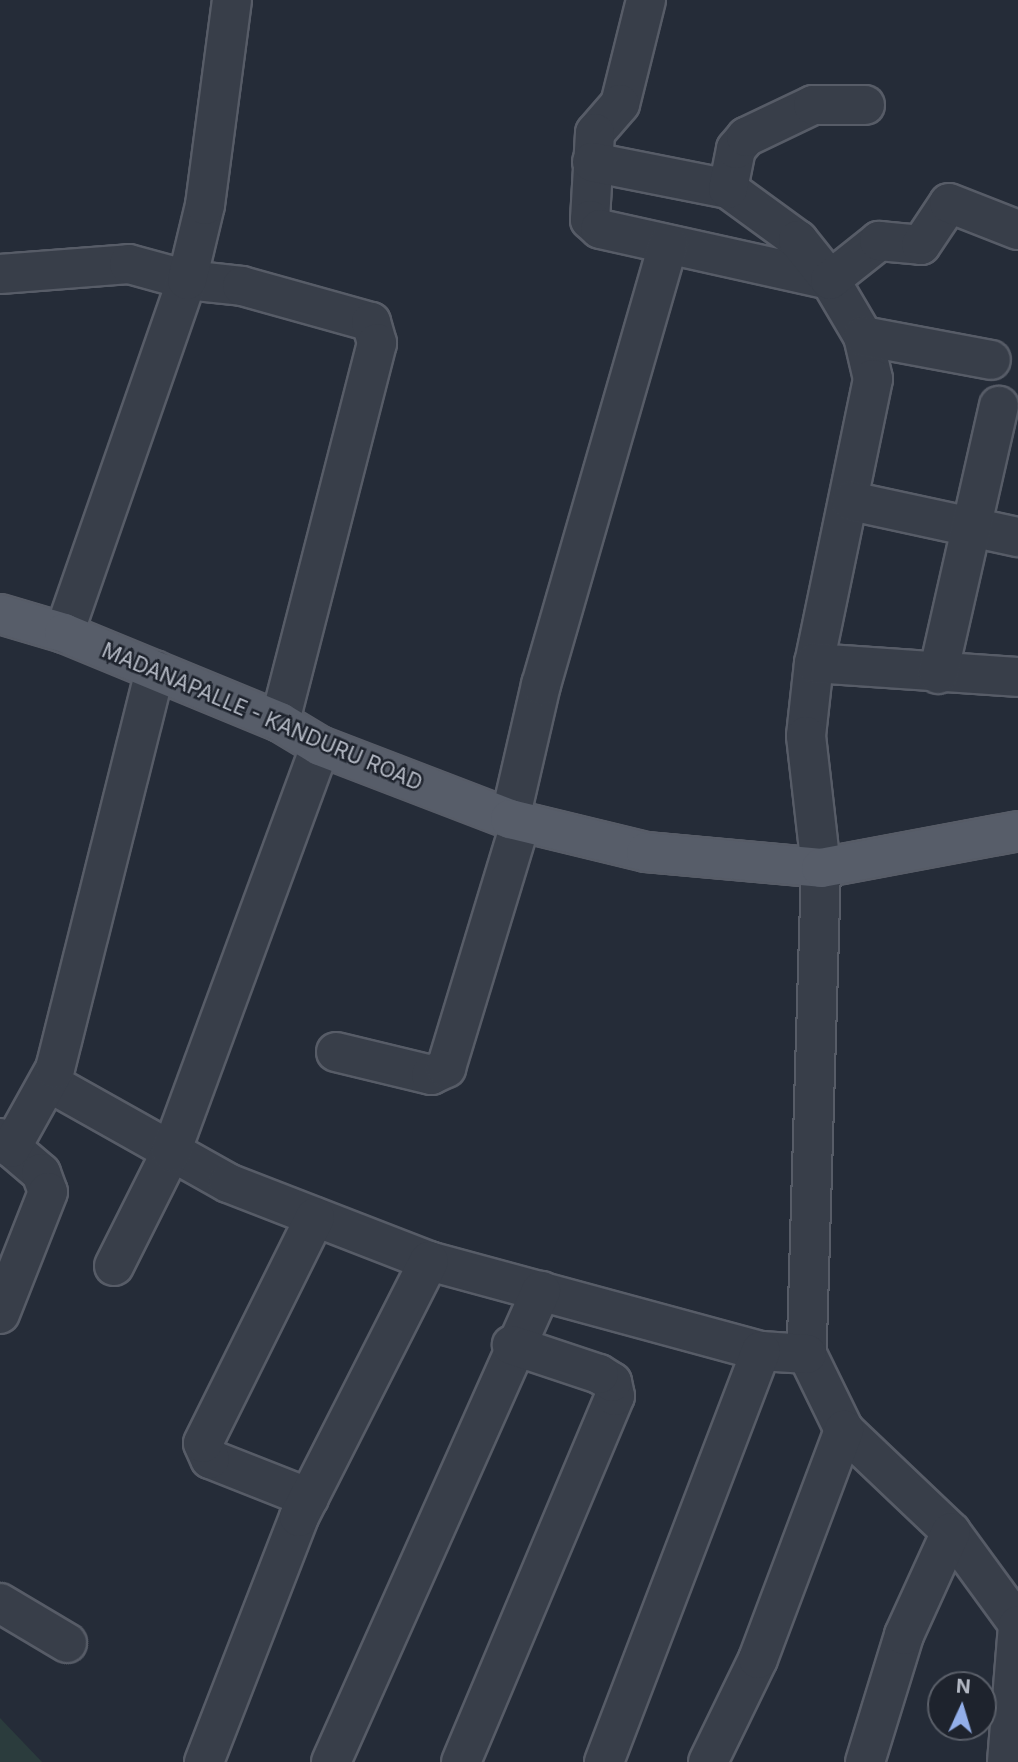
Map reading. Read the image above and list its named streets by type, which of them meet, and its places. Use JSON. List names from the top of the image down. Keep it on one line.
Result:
{"streets":{"main road":["MADANAPALLE - KANDURU ROAD"]},"north":"top"}
